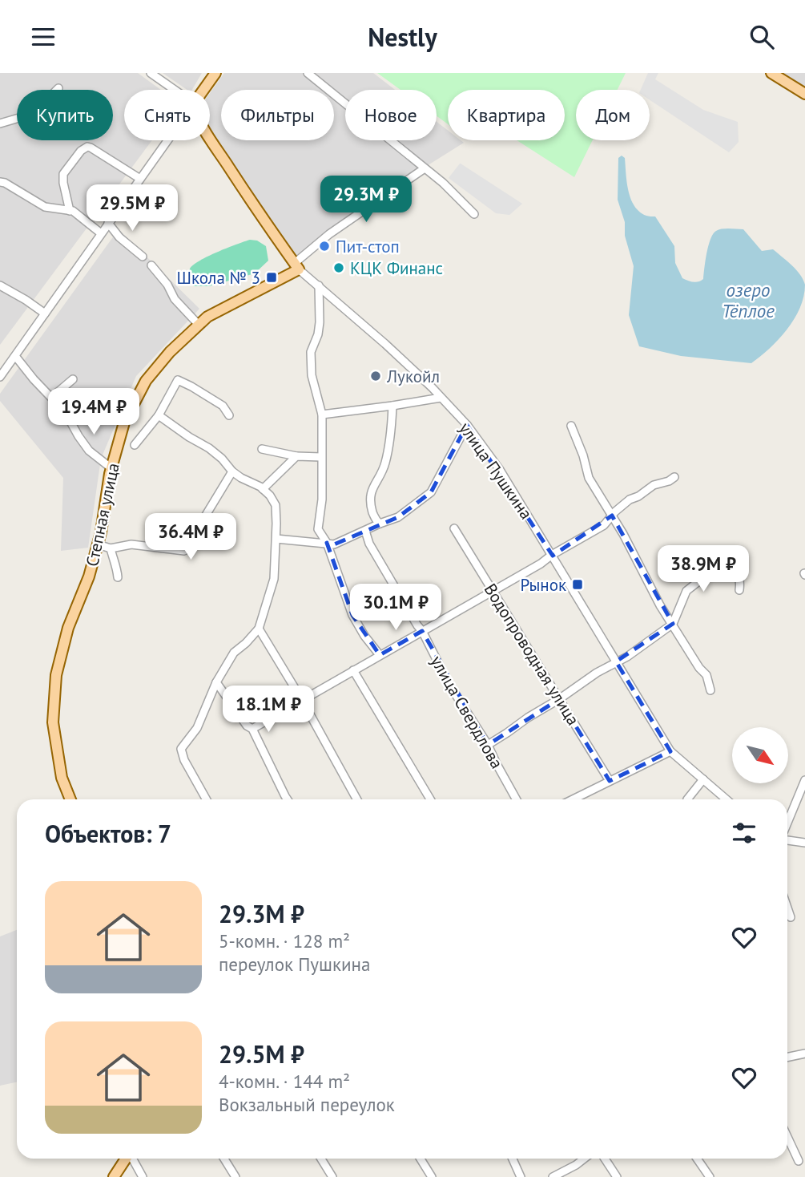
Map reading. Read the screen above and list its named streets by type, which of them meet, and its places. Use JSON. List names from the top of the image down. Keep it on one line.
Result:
{"streets":{"main road":["улица Пушкина","Степная улица"],"street":["Водопроводная улица","улица Свердлова"]},"crossings":[["улица Пушкина","Степная улица"]],"water":["озеро Тёплое"],"places":{"other":["Пит-стоп","КЦК Финанс","Лукойл"],"transit":["Школа № 3","Рынок"]},"north":"bottom right","page":{"header":"Nestly","chip":["Купить","Снять","Фильтры","Новое","Квартира","Дом"],"price":["29.3M ₽","29.5M ₽","19.4M ₽","36.4M ₽","38.9M ₽","30.1M ₽","18.1M ₽"],"heading":"Объектов: 7","list":[{"name":"29.3M ₽","note":"5-комн. · 128 m² · переулок Пушкина"},{"name":"29.5M ₽","note":"4-комн. · 144 m² · Вокзальный переулок"}]}}
